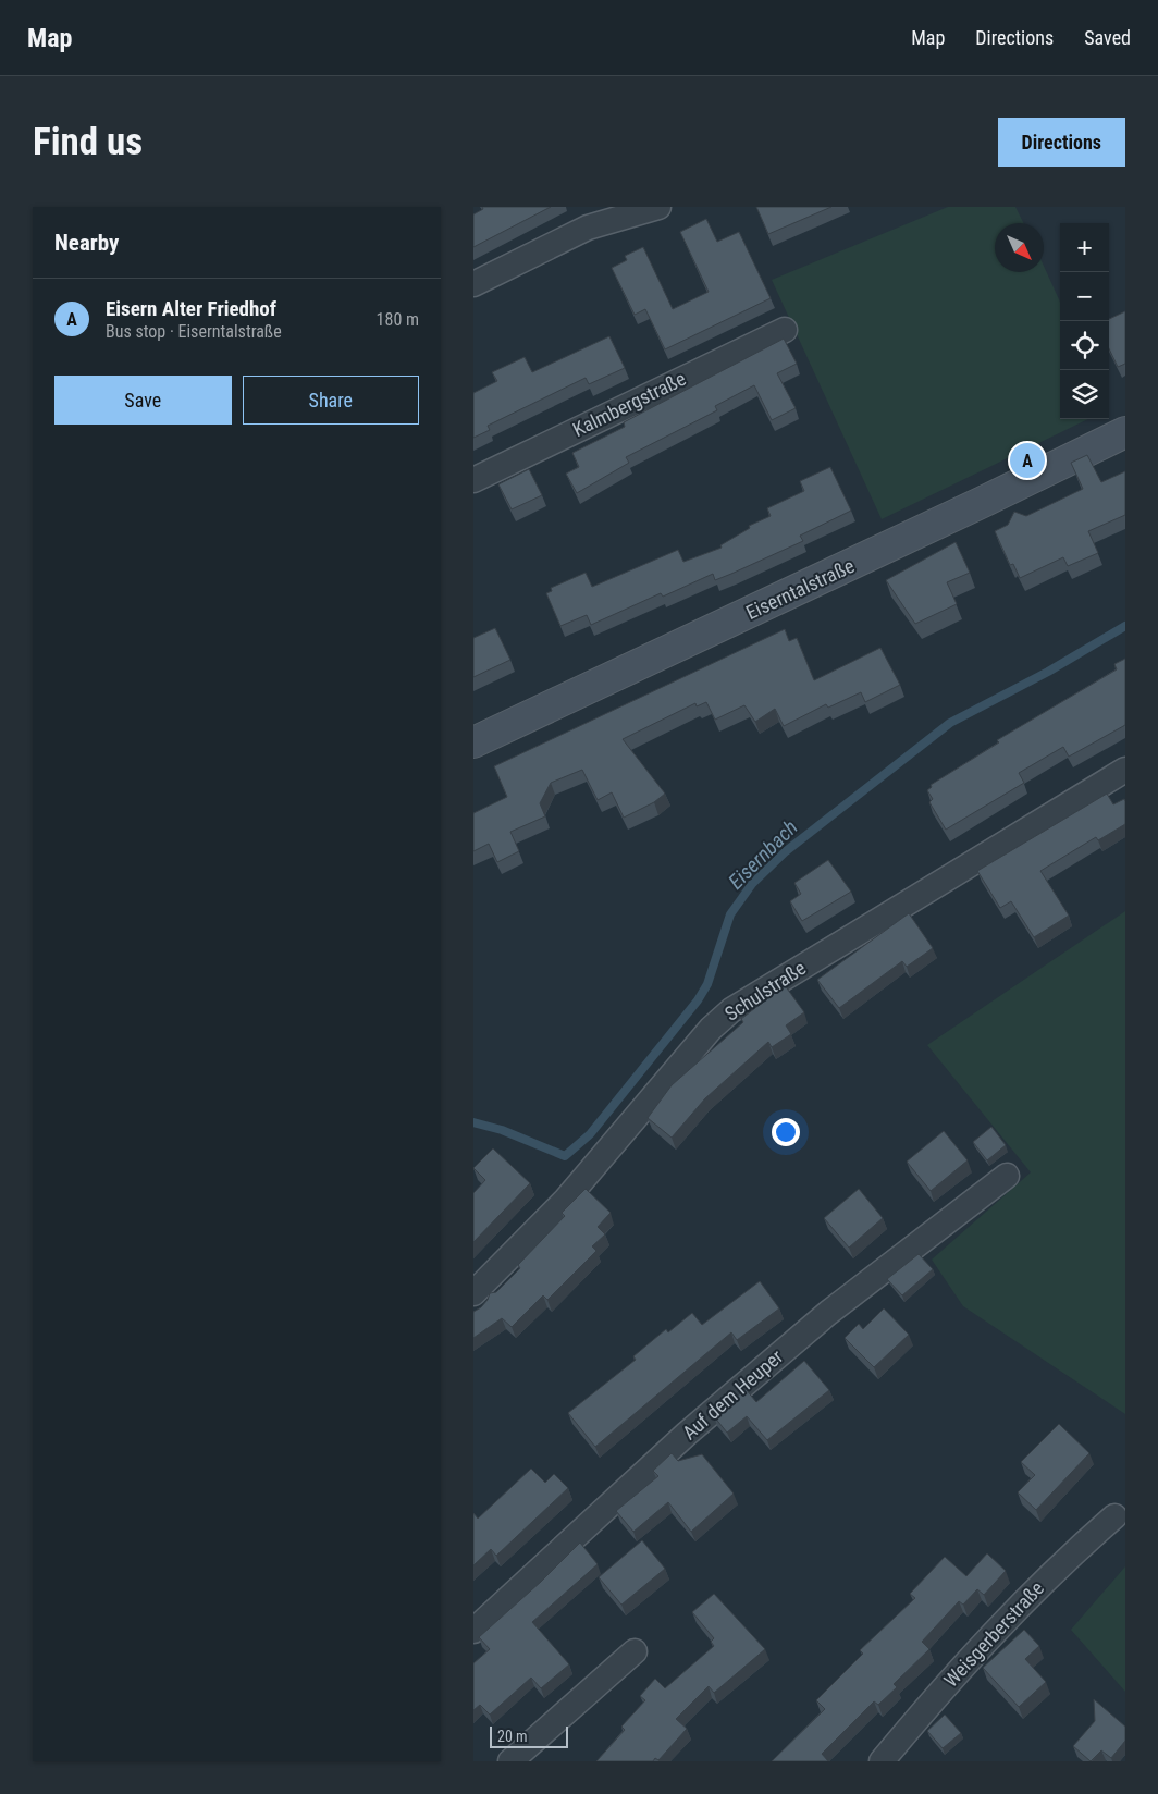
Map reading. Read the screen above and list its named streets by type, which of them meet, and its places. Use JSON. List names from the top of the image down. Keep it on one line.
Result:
{"streets":{"main road":["Eiserntalstraße"],"street":["Kalmbergstraße","Schulstraße","Auf dem Heuper","Weisgerberstraße"]},"water":["Eisernbach"],"scale_bar":"20 m","north":"bottom right","page":{"header":"Map","nav":["Map","Directions","Saved"],"buttons":["Directions",["Save","Share"]],"title":"Find us","heading":"Nearby","map_buttons":["+","−"],"list":[{"mark":"A","name":"Eisern Alter Friedhof","note":"Bus stop · Eiserntalstraße","value":"180 m"}],"pins":"A","scale":"20 m"}}
